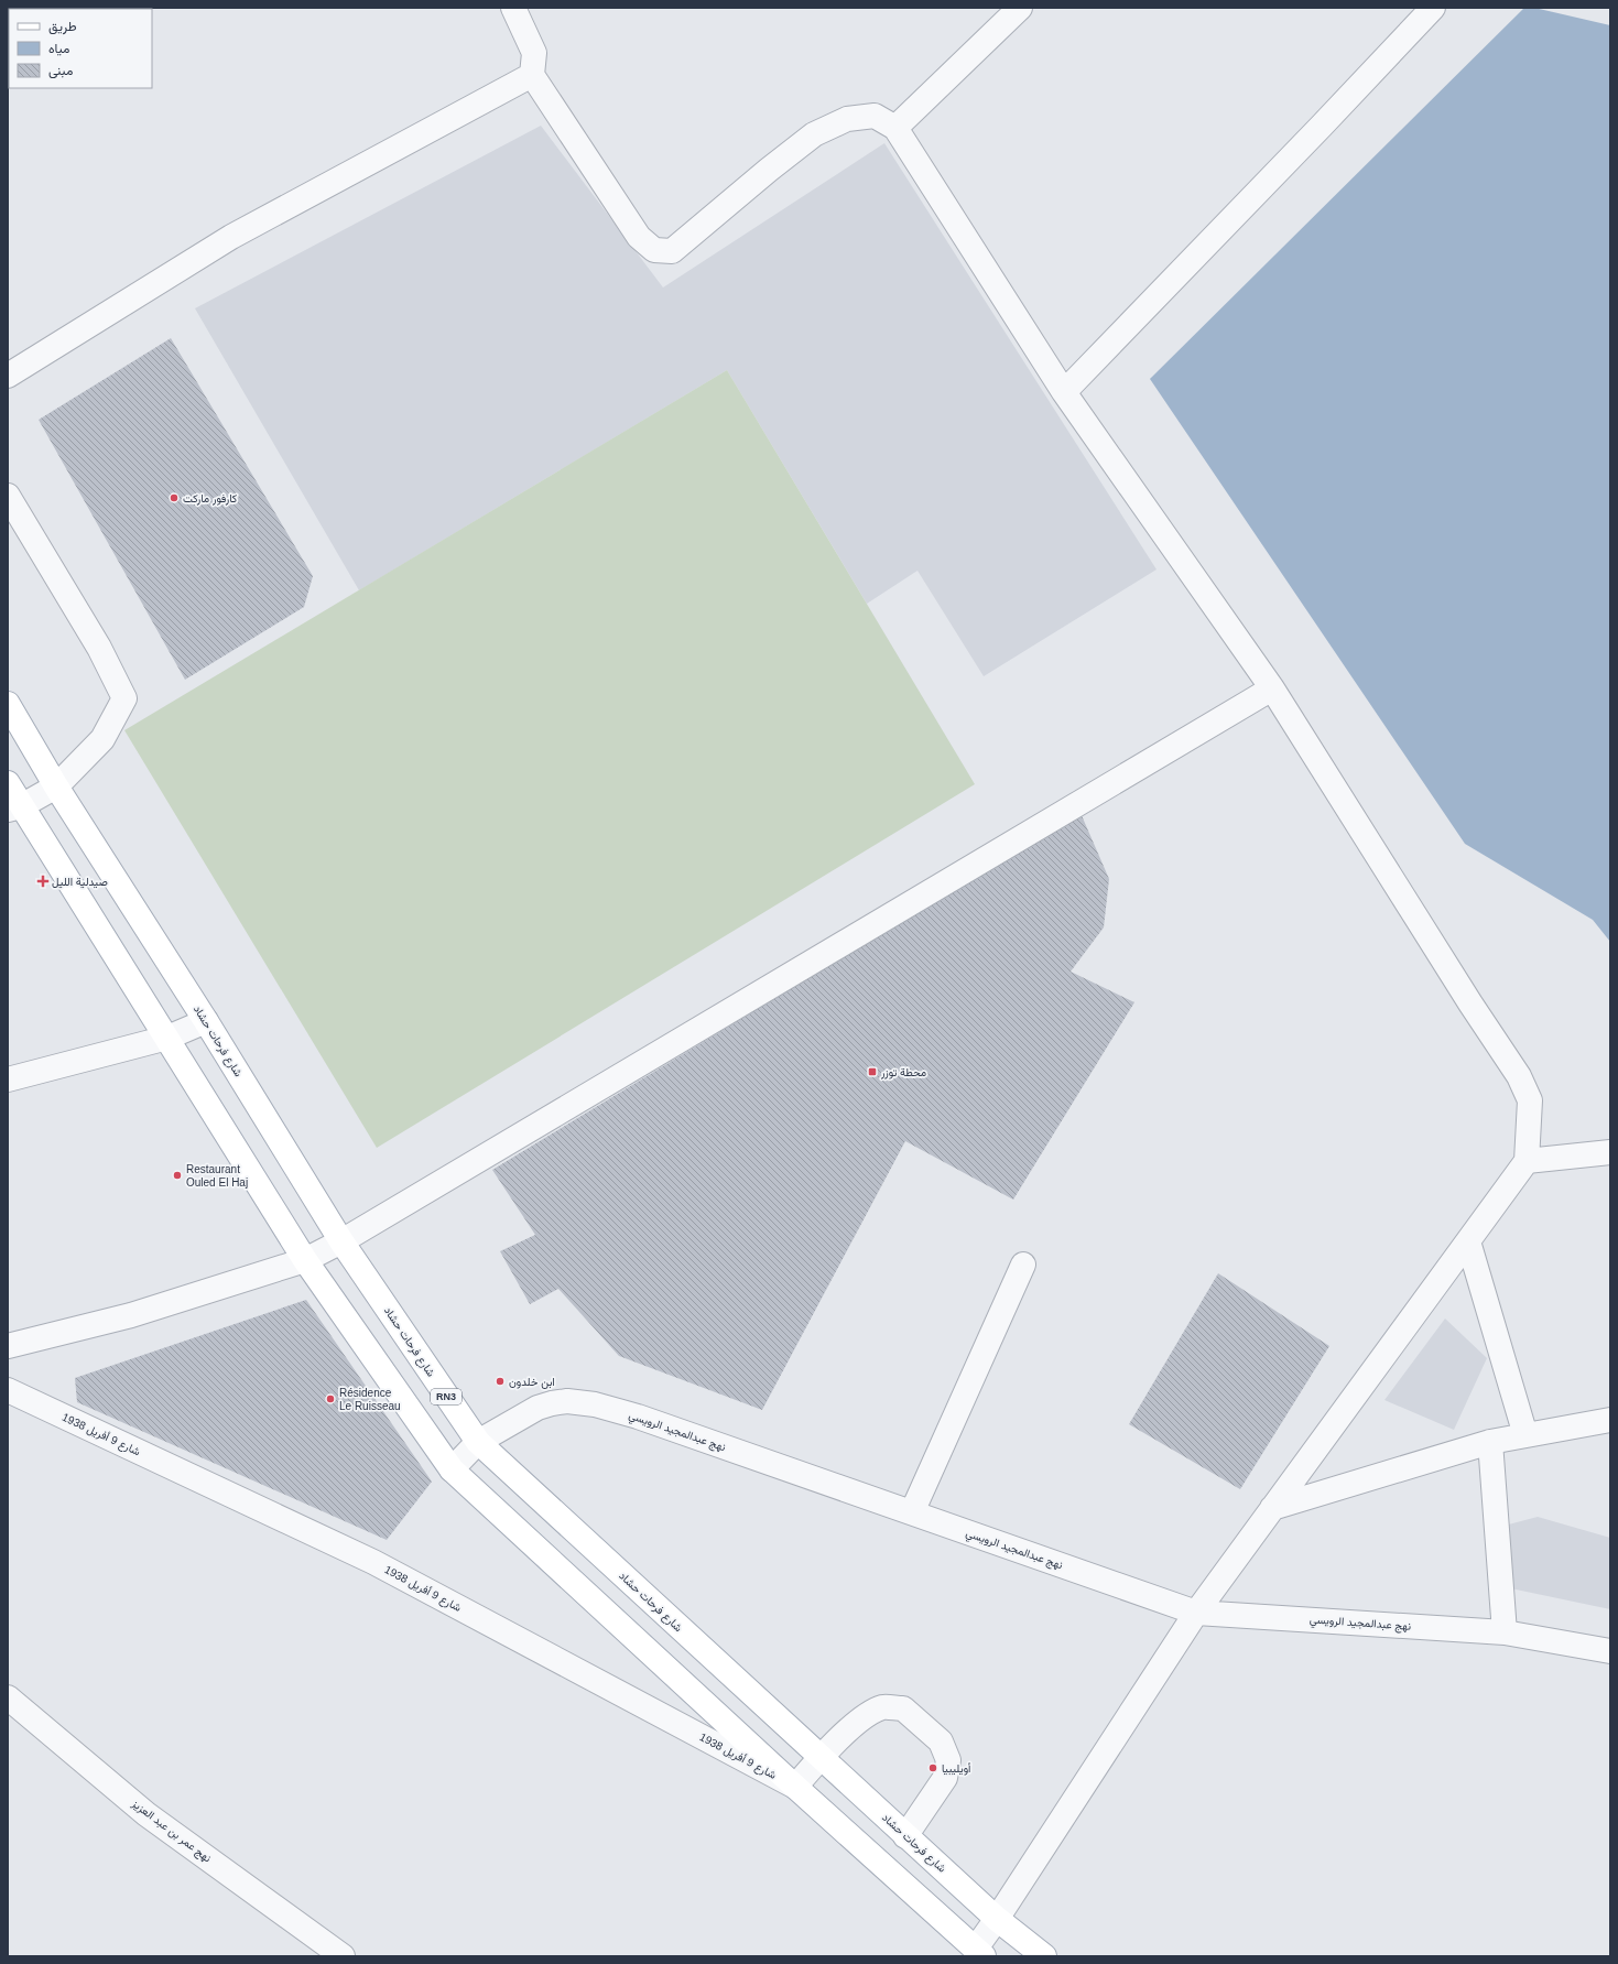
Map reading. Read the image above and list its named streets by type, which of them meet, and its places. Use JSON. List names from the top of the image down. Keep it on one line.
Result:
{"streets":{"main road":["شارع فرحات حشاد","RN3"],"street":["نهج عبدالمجيد الرويسي","شارع 9 أفريل 1938","نهج عمر بن عبد العزيز"]},"crossings":[["شارع فرحات حشاد","نهج عبدالمجيد الرويسي"]],"places":{"other":["كارفور ماركت","Restaurant Ouled El Haj","ابن خلدون","Résidence Le Ruisseau","أويليبيا"],"health":["صيدلية الليل"],"transit":["محطة توزر"]},"legend":["طريق","مياه","مبنى"]}
